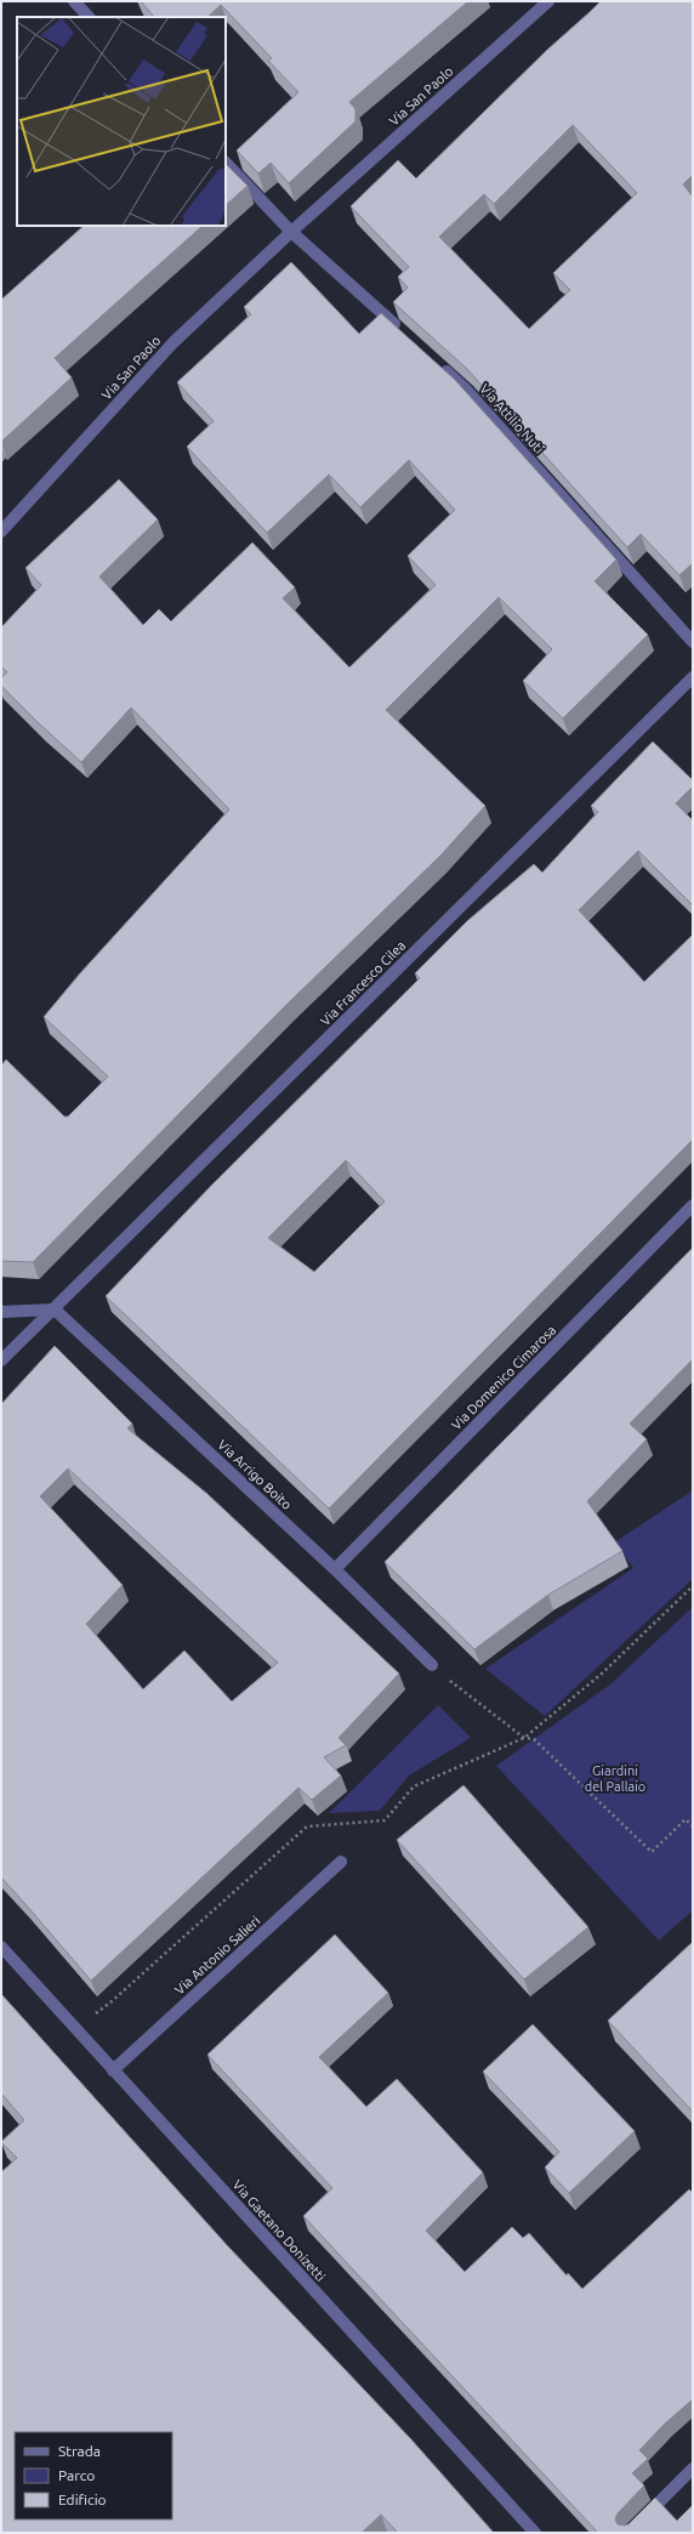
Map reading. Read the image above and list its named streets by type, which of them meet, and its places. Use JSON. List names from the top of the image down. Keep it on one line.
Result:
{"streets":{"street":["Via San Paolo","Via Attilio Nuti","Via Francesco Cilea","Via Domenico Cimarosa","Via Arrigo Boito","Via Antonio Salieri","Via Gaetano Donizetti"]},"crossings":[["Via Francesco Cilea","Via Arrigo Boito"],["Via Domenico Cimarosa","Via Arrigo Boito"],["Via Antonio Salieri","Via Gaetano Donizetti"]],"parks":["Giardini del Pallaio"],"legend":["Strada","Parco","Edificio"]}
